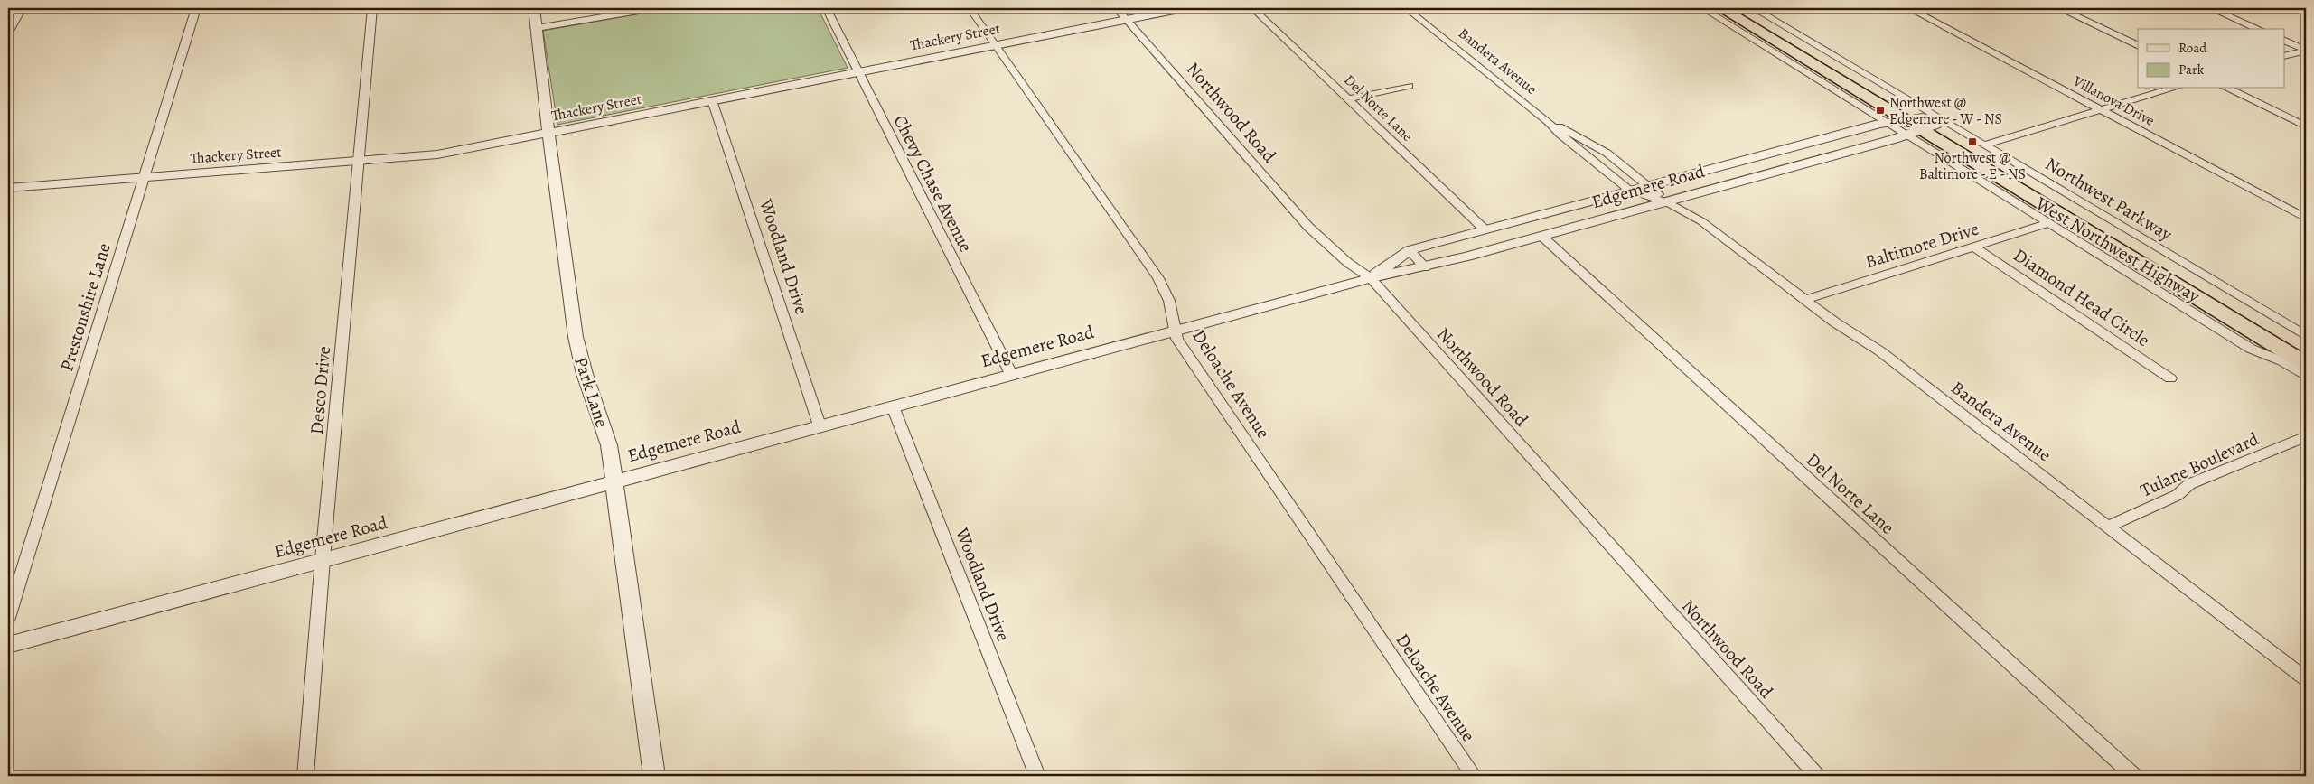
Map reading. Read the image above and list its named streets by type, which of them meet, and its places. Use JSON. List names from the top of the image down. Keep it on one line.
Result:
{"streets":{"main road":["West Northwest Highway"],"street":["Thackery Street","Bandera Avenue","Villanova Drive","Del Norte Lane","Northwood Road","Chevy Chase Avenue","Edgemere Road","Northwest Parkway","Baltimore Drive","Woodland Drive","Diamond Head Circle","Prestonshire Lane","Deloache Avenue","Desco Drive","Park Lane","Tulane Boulevard"]},"crossings":[["Thackery Street","Northwood Road"],["Thackery Street","Chevy Chase Avenue"],["Thackery Street","Woodland Drive"],["Thackery Street","Prestonshire Lane"],["Thackery Street","Deloache Avenue"],["Thackery Street","Desco Drive"],["Thackery Street","Park Lane"],["Bandera Avenue","Edgemere Road"],["Bandera Avenue","Baltimore Drive"],["Bandera Avenue","Tulane Boulevard"],["Del Norte Lane","Edgemere Road"],["Northwood Road","Edgemere Road"],["Chevy Chase Avenue","Edgemere Road"],["Edgemere Road","West Northwest Highway"],["Edgemere Road","Woodland Drive"],["Edgemere Road","Deloache Avenue"],["Edgemere Road","Desco Drive"],["Edgemere Road","Park Lane"],["Baltimore Drive","Diamond Head Circle"]],"places":{"transit":["Northwest @ Edgemere - W - NS","Northwest @ Baltimore - E - NS"]},"legend":["Road","Park"]}
